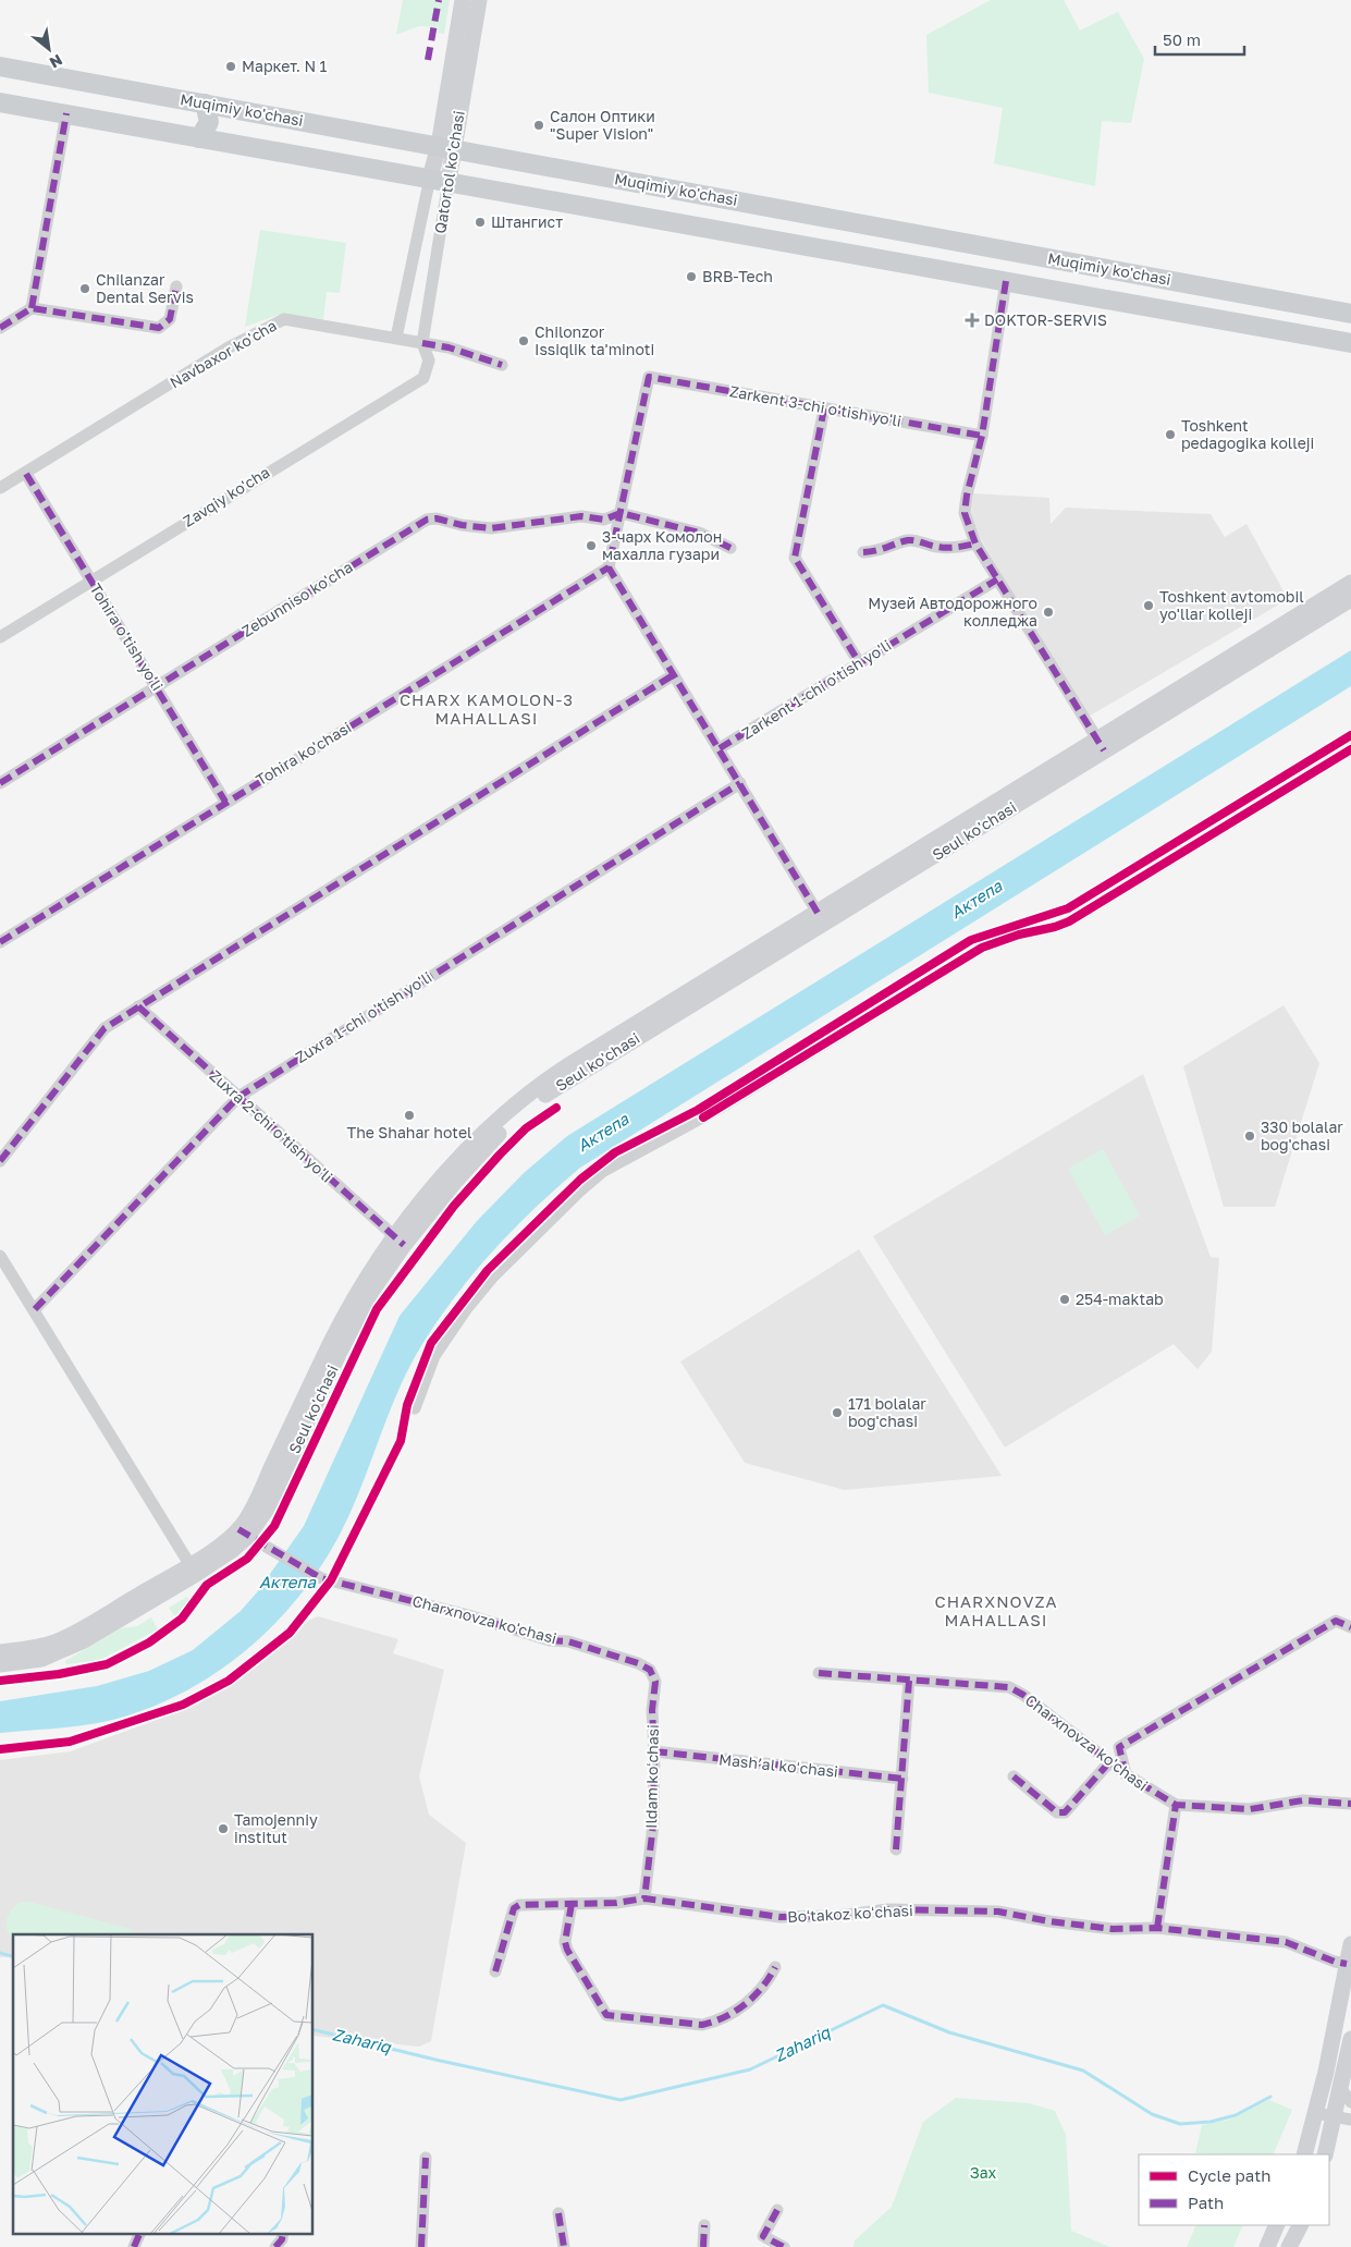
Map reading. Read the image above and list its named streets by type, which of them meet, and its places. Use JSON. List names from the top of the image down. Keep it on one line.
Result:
{"streets":{"main road":["Muqimiy ko'chasi","Qatortol ko'chasi","Seul ko'chasi"],"street":["Navbaxor ko'cha","Zarkent 3-chi o'tish yo'li","Zavqiy ko'cha","Zebunniso ko'cha","Tohira o'tish yo'li","Zarkent 1-chi o'tish yo'li","Tohira ko'chasi","Zuxra 1-chi o'tish yo'li","Zuxra 2-chi o'tish yo'li","Charxnovza ko'chasi","Mashʼal koʻchasi","Ildam koʻchasi","Boʻtakoz koʻchasi"]},"crossings":[["Muqimiy ko'chasi","Qatortol ko'chasi"],["Qatortol ko'chasi","Navbaxor ko'cha"],["Qatortol ko'chasi","Zavqiy ko'cha"],["Navbaxor ko'cha","Zavqiy ko'cha"],["Navbaxor ko'cha","Tohira o'tish yo'li"],["Zarkent 3-chi o'tish yo'li","Zebunniso ko'cha"],["Zavqiy ko'cha","Tohira o'tish yo'li"],["Zebunniso ko'cha","Tohira o'tish yo'li"],["Tohira o'tish yo'li","Tohira ko'chasi"],["Seul ko'chasi","Zuxra 2-chi o'tish yo'li"],["Seul ko'chasi","Charxnovza ko'chasi"],["Zuxra 1-chi o'tish yo'li","Zuxra 2-chi o'tish yo'li"],["Charxnovza ko'chasi","Ildam koʻchasi"],["Mashʼal koʻchasi","Ildam koʻchasi"],["Ildam koʻchasi","Boʻtakoz koʻchasi"]],"districts":["CHARX KAMOLON-3 MAHALLASI","CHARXNOVZA MAHALLASI"],"water":["Актепа","Zahariq"],"parks":["Зах"],"places":{"other":["Маркет. N 1","Салон Оптики \"Super Vision\"","Штангист","BRB-Tech","Chilаnzаr Dental Servis","Chilonzor Issiqlik ta'minoti","Toshkent pedagogika kolleji","3-чарх Комолон махалла гузари","Toshkent avtomobil yo'llar kolleji","Музей Автодорожного колледжа","The Shahar hotel","330 bolalar bog'chasi","254-maktab","171 bolalar bog'chasi","Tamojenniy institut"],"health":["DOKTOR-SERVIS"]},"legend":["Cycle path","Path"],"scale_bar":"50 m","north":"bottom right"}
